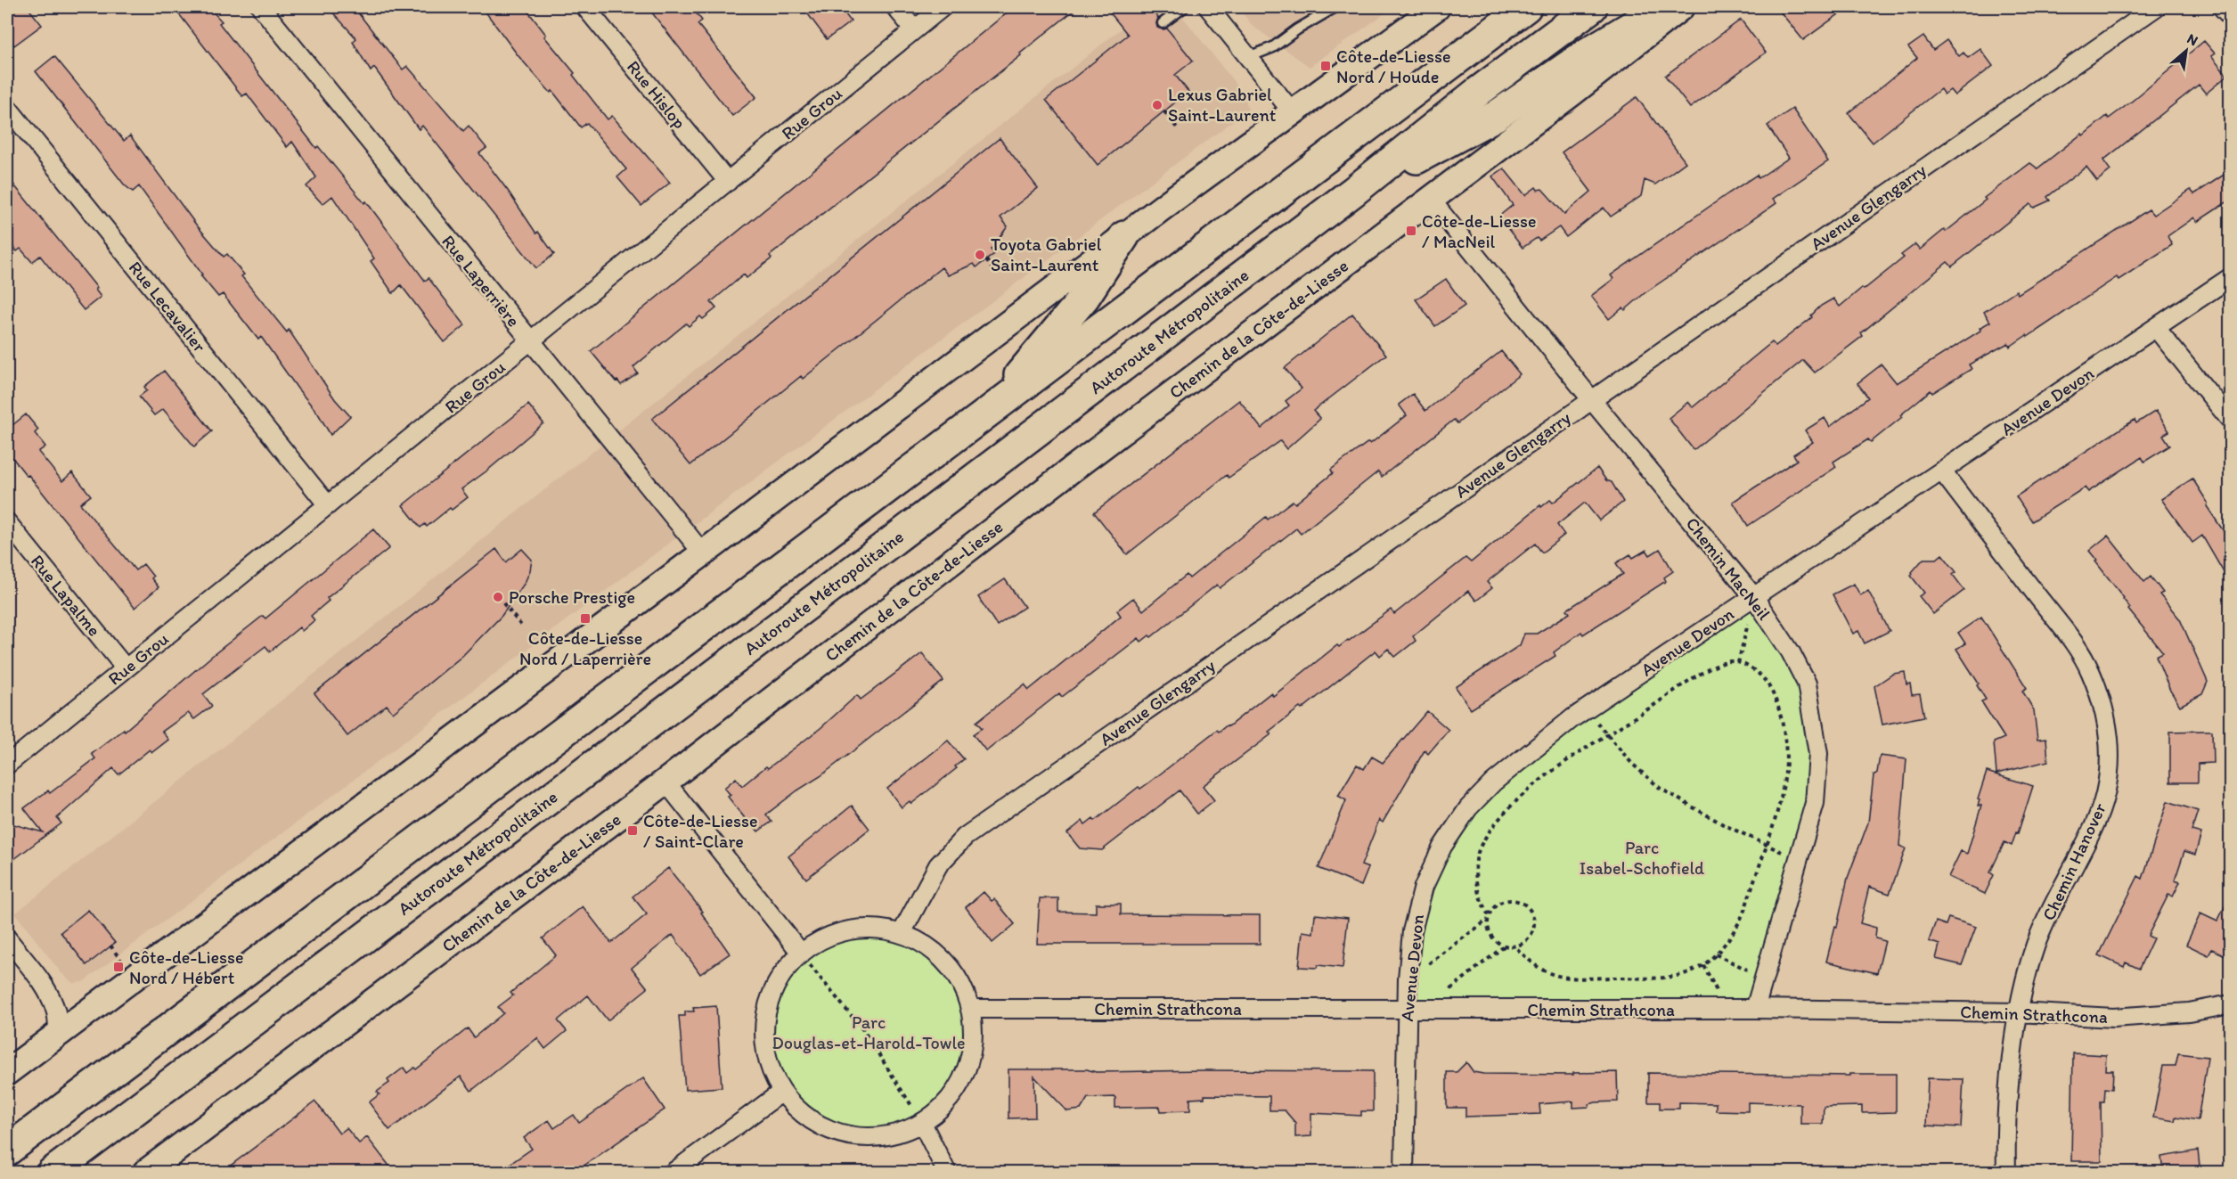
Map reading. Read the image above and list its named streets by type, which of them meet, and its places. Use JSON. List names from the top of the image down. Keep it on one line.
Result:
{"streets":{"highway":["Autoroute Métropolitaine"],"main road":["Chemin de la Côte-de-Liesse"],"street":["Rue Hislop","Rue Grou","Avenue Glengarry","Rue Laperrière","Rue Lecavalier","Avenue Devon","Chemin MacNeil","Rue Lapalme","Chemin Hanover","Chemin Strathcona"]},"crossings":[["Rue Hislop","Rue Grou"],["Rue Grou","Rue Laperrière"],["Rue Grou","Rue Lecavalier"],["Rue Grou","Rue Lapalme"],["Avenue Glengarry","Chemin MacNeil"],["Chemin de la Côte-de-Liesse","Chemin MacNeil"],["Avenue Devon","Chemin MacNeil"],["Avenue Devon","Chemin Hanover"],["Avenue Devon","Chemin Strathcona"],["Chemin MacNeil","Chemin Strathcona"],["Chemin Hanover","Chemin Strathcona"]],"parks":["Parc Isabel-Schofield","Parc Douglas-et-Harold-Towle"],"places":{"transit":["Côte-de-Liesse Nord / Houde","Côte-de-Liesse / MacNeil","Côte-de-Liesse Nord / Laperrière","Côte-de-Liesse / Saint-Clare","Côte-de-Liesse Nord / Hébert"],"other":["Lexus Gabriel Saint-Laurent","Toyota Gabriel Saint-Laurent","Porsche Prestige"]},"north":"top right"}
